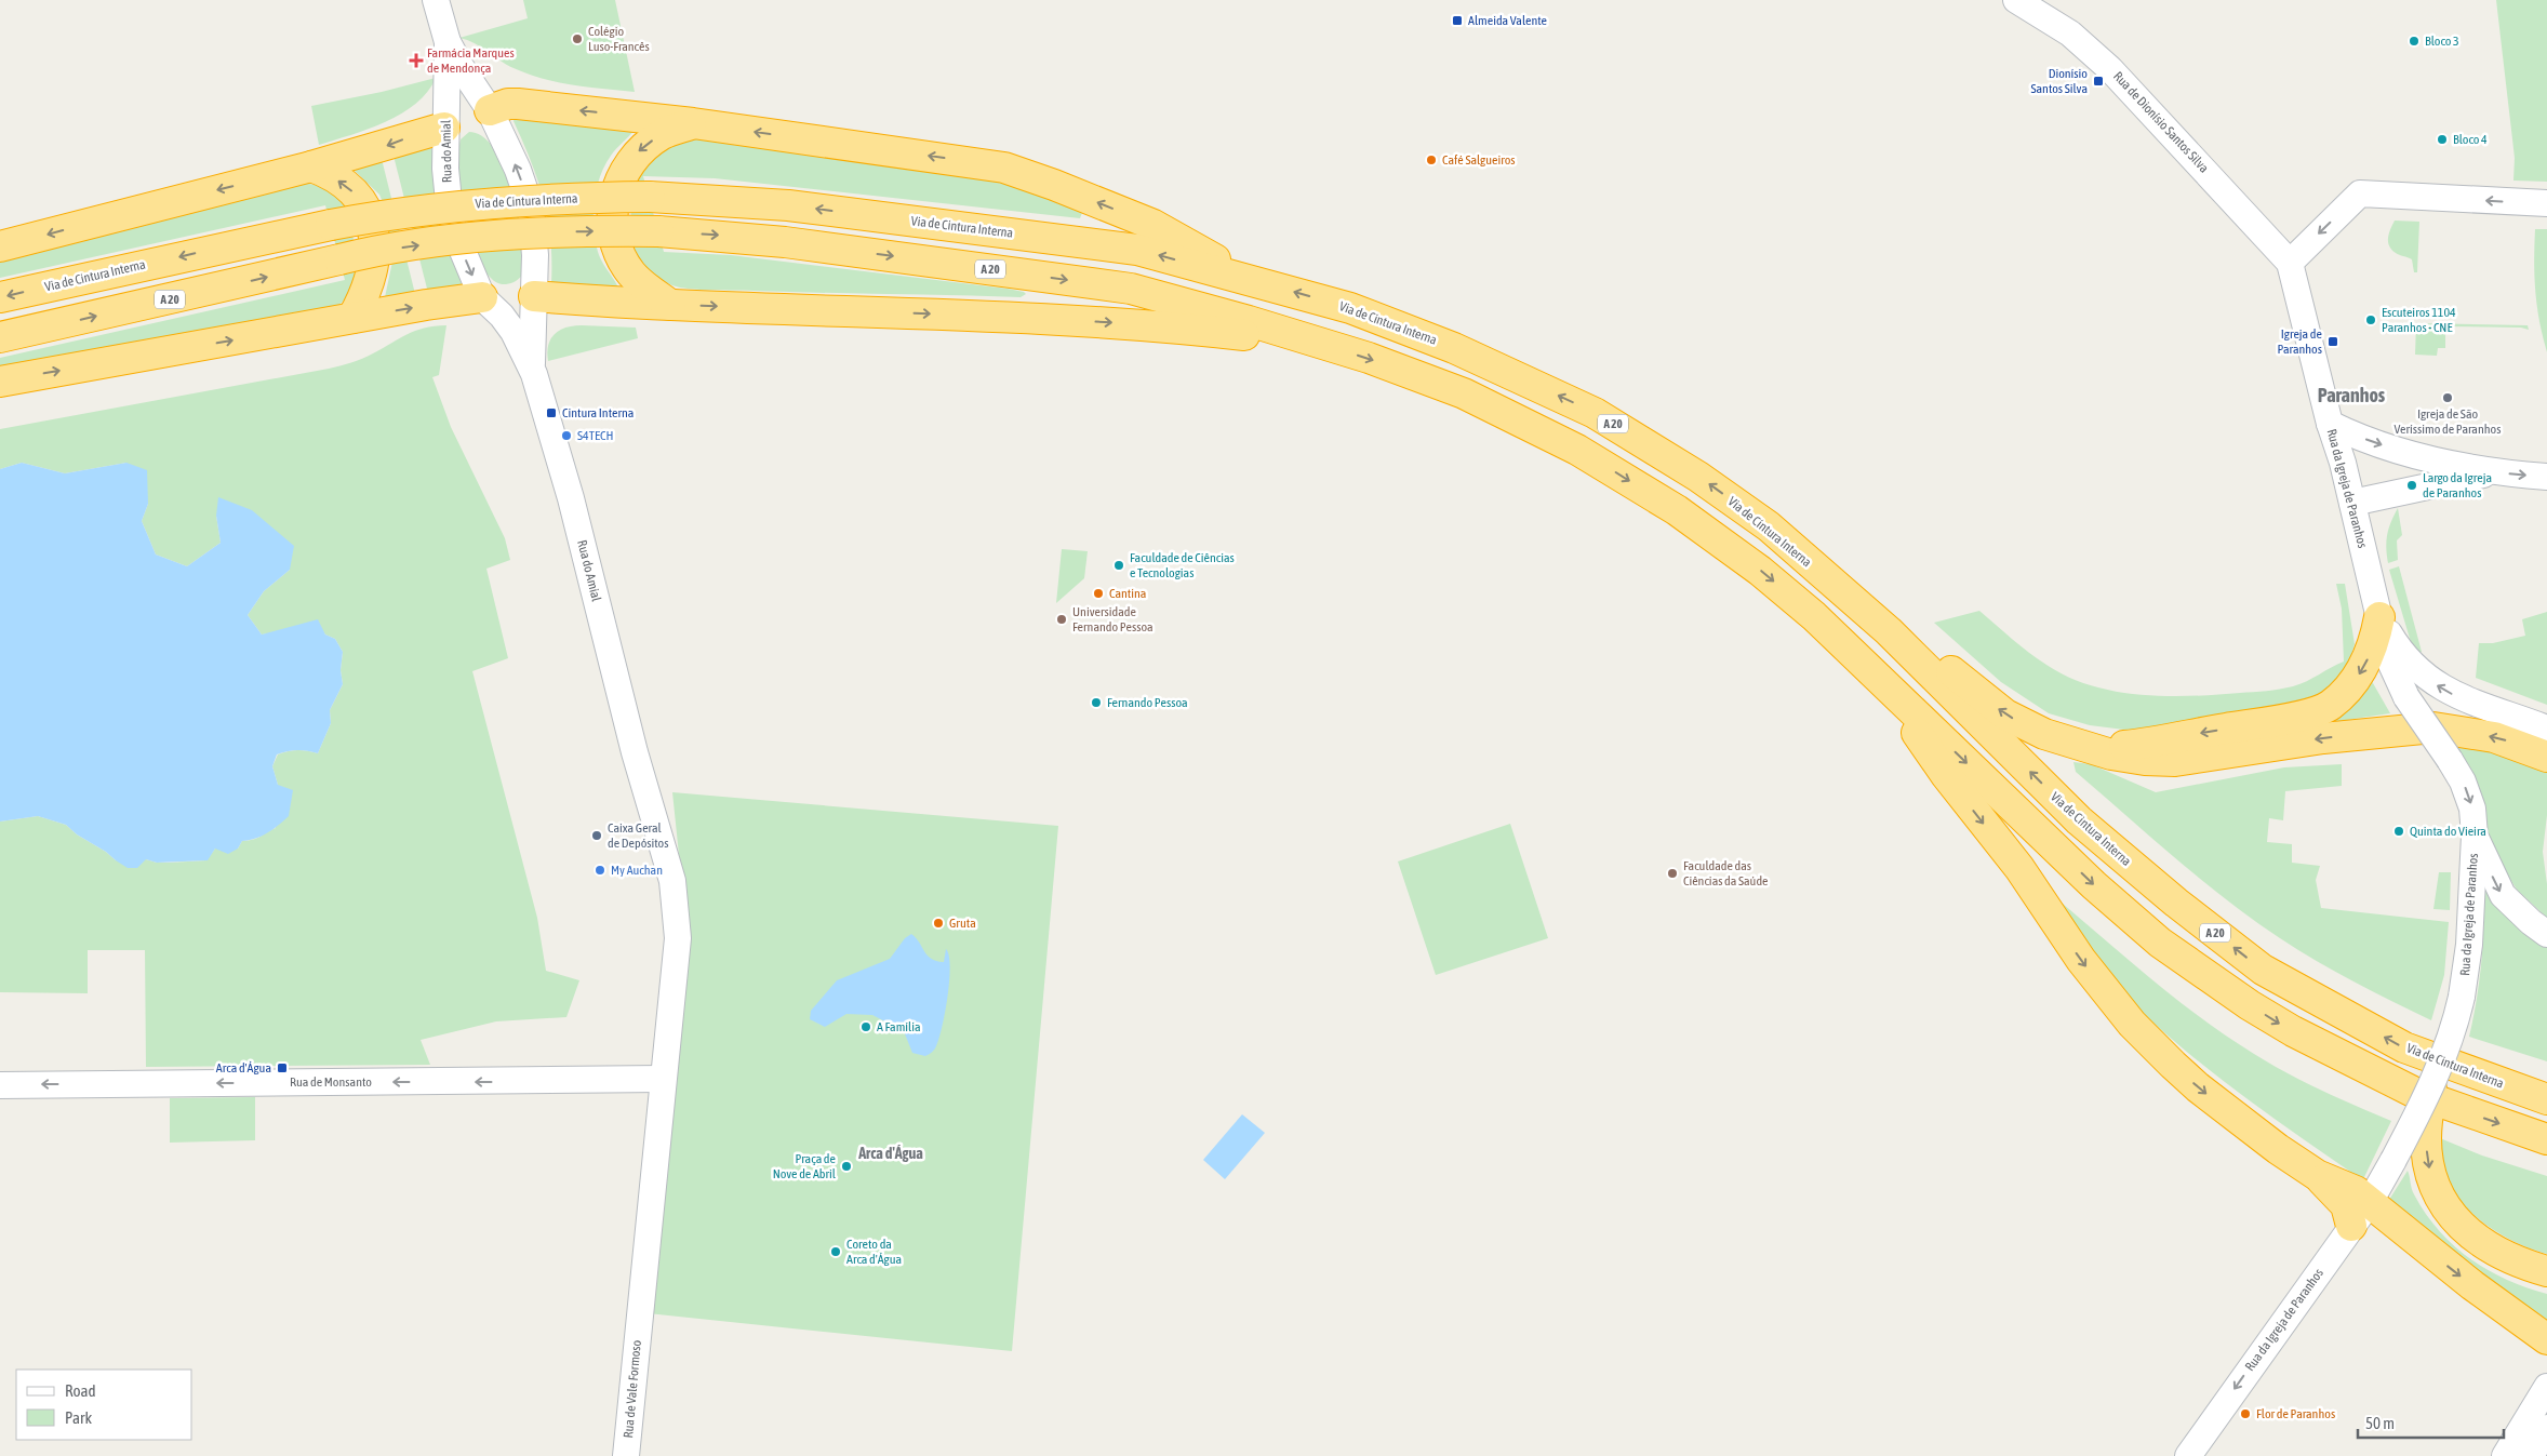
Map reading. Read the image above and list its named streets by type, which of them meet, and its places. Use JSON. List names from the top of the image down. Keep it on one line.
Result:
{"streets":{"highway":["Via de Cintura Interna","A 20"],"main road":["Rua de Dionísio Santos Silva","Rua do Amial","Rua da Igreja de Paranhos","Rua de Monsanto","Rua de Vale Formoso"]},"crossings":[["Rua de Dionísio Santos Silva","Rua da Igreja de Paranhos"],["Rua do Amial","Rua de Monsanto"],["Rua do Amial","Rua de Vale Formoso"],["A 20","Rua da Igreja de Paranhos"],["Rua de Monsanto","Rua de Vale Formoso"]],"one_way":["Rua de Monsanto"],"districts":["Paranhos","Arca d'Água"],"places":{"transit":["Almeida Valente","Dionísio Santos Silva","Igreja de Paranhos","Cintura Interna","Arca d'Água"],"other":["Colégio Luso-Francês","Bloco 3","Bloco 4","Café Salgueiros","Escuteiros 1104 Paranhos - CNE","Igreja de São Veríssimo de Paranhos","S4TECH","Largo da Igreja de Paranhos","Faculdade de Ciências e Tecnologias","Cantina","Universidade Fernando Pessoa","Fernando Pessoa","Quinta do Vieira","Caixa Geral de Depósitos","My Auchan","Faculdade das Ciências da Saúde","Gruta","A Família","Praça de Nove de Abril","Coreto da Arca d'Água","Flor de Paranhos"],"health":["Farmácia Marques de Mendonça"]},"legend":["Road","Park"],"scale_bar":"50 m"}
